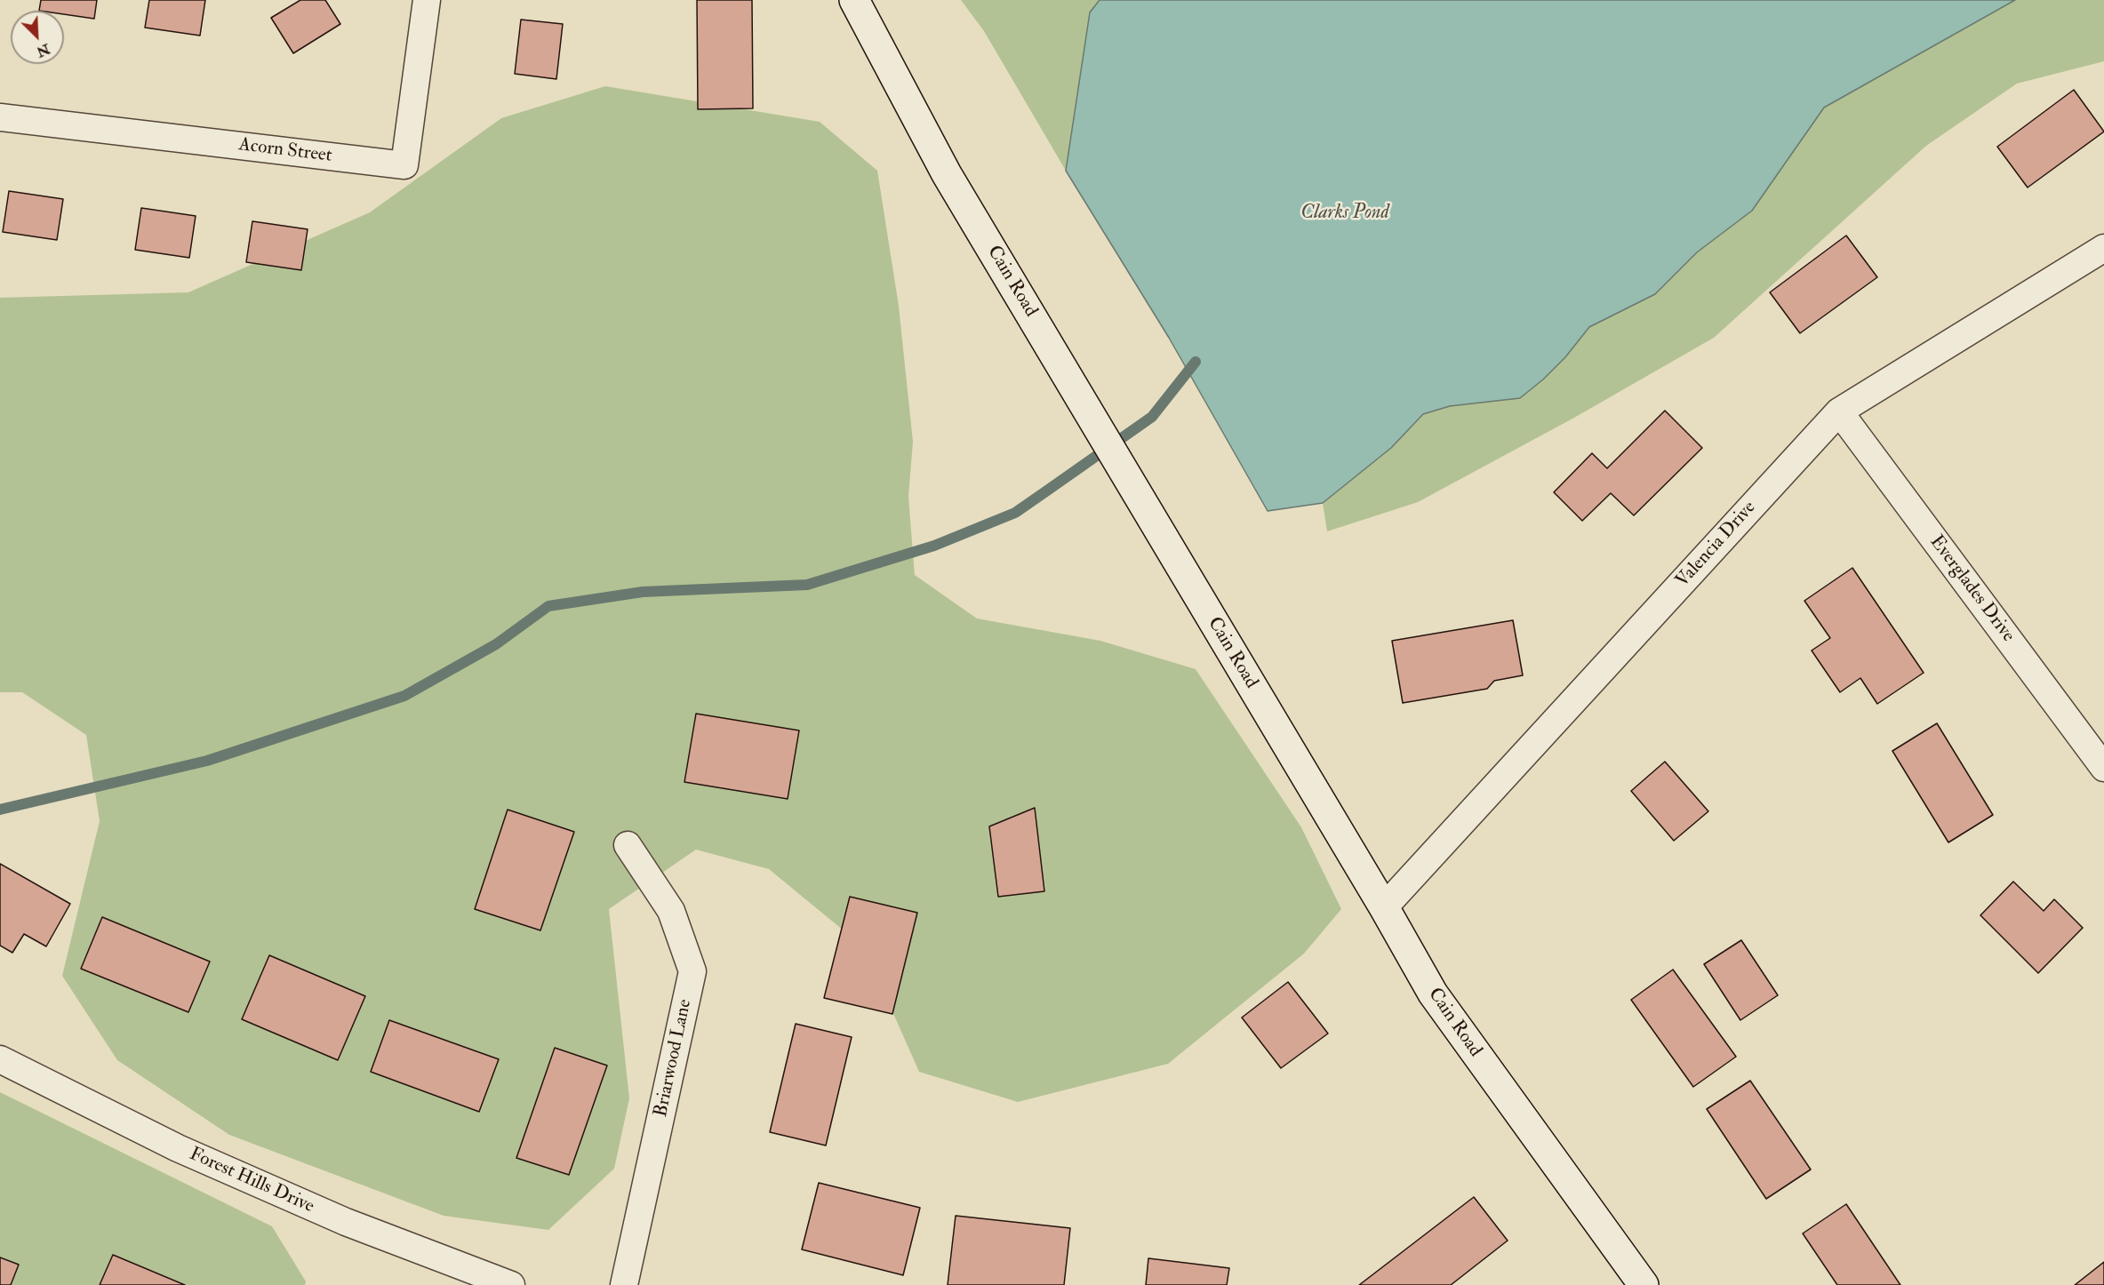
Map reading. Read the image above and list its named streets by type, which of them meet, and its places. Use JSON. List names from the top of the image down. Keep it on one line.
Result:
{"streets":{"main road":["Cain Road"],"street":["Acorn Street","Valencia Drive","Everglades Drive","Briarwood Lane","Forest Hills Drive"]},"crossings":[["Cain Road","Valencia Drive"],["Valencia Drive","Everglades Drive"]],"water":["Clarks Pond"],"north":"bottom right"}
